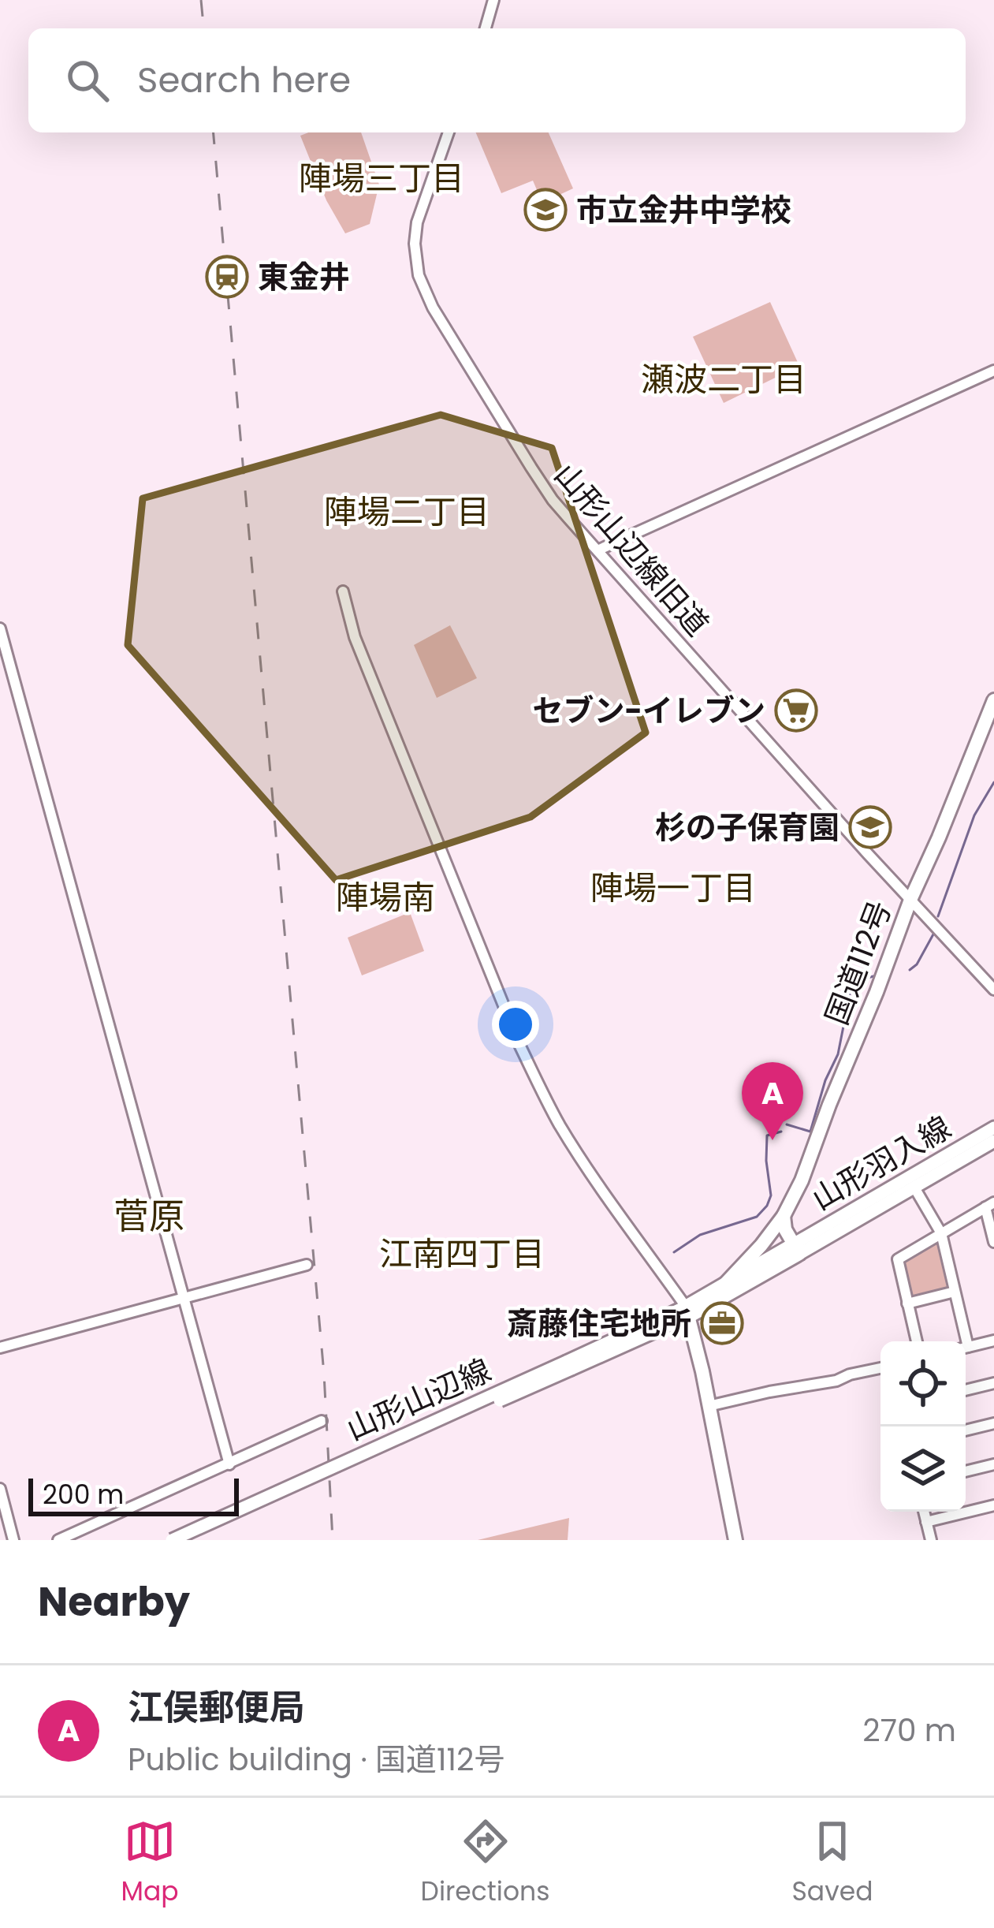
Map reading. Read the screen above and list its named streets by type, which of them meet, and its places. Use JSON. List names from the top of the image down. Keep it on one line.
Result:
{"streets":{"highway":["国道112号"],"main road":["山形羽入線","山形山辺線"],"street":["山形山辺線旧道"]},"crossings":[["山形山辺線旧道","国道112号"]],"districts":["陣場三丁目","瀬波二丁目","陣場二丁目","陣場一丁目","陣場南","菅原","江南四丁目"],"places":{"school or university":["市立金井中学校","杉の子保育園"],"station":["東金井"],"supermarket":["セブン-イレブン"],"office":["斎藤住宅地所"]},"scale_bar":"200 m","page":{"search":"Search here","pins":"A","scale":"200 m","heading":"Nearby","list":[{"mark":"A","name":"江俣郵便局","note":"Public building · 国道112号","value":"270 m"}],"nav":["Map","Directions","Saved"]}}
